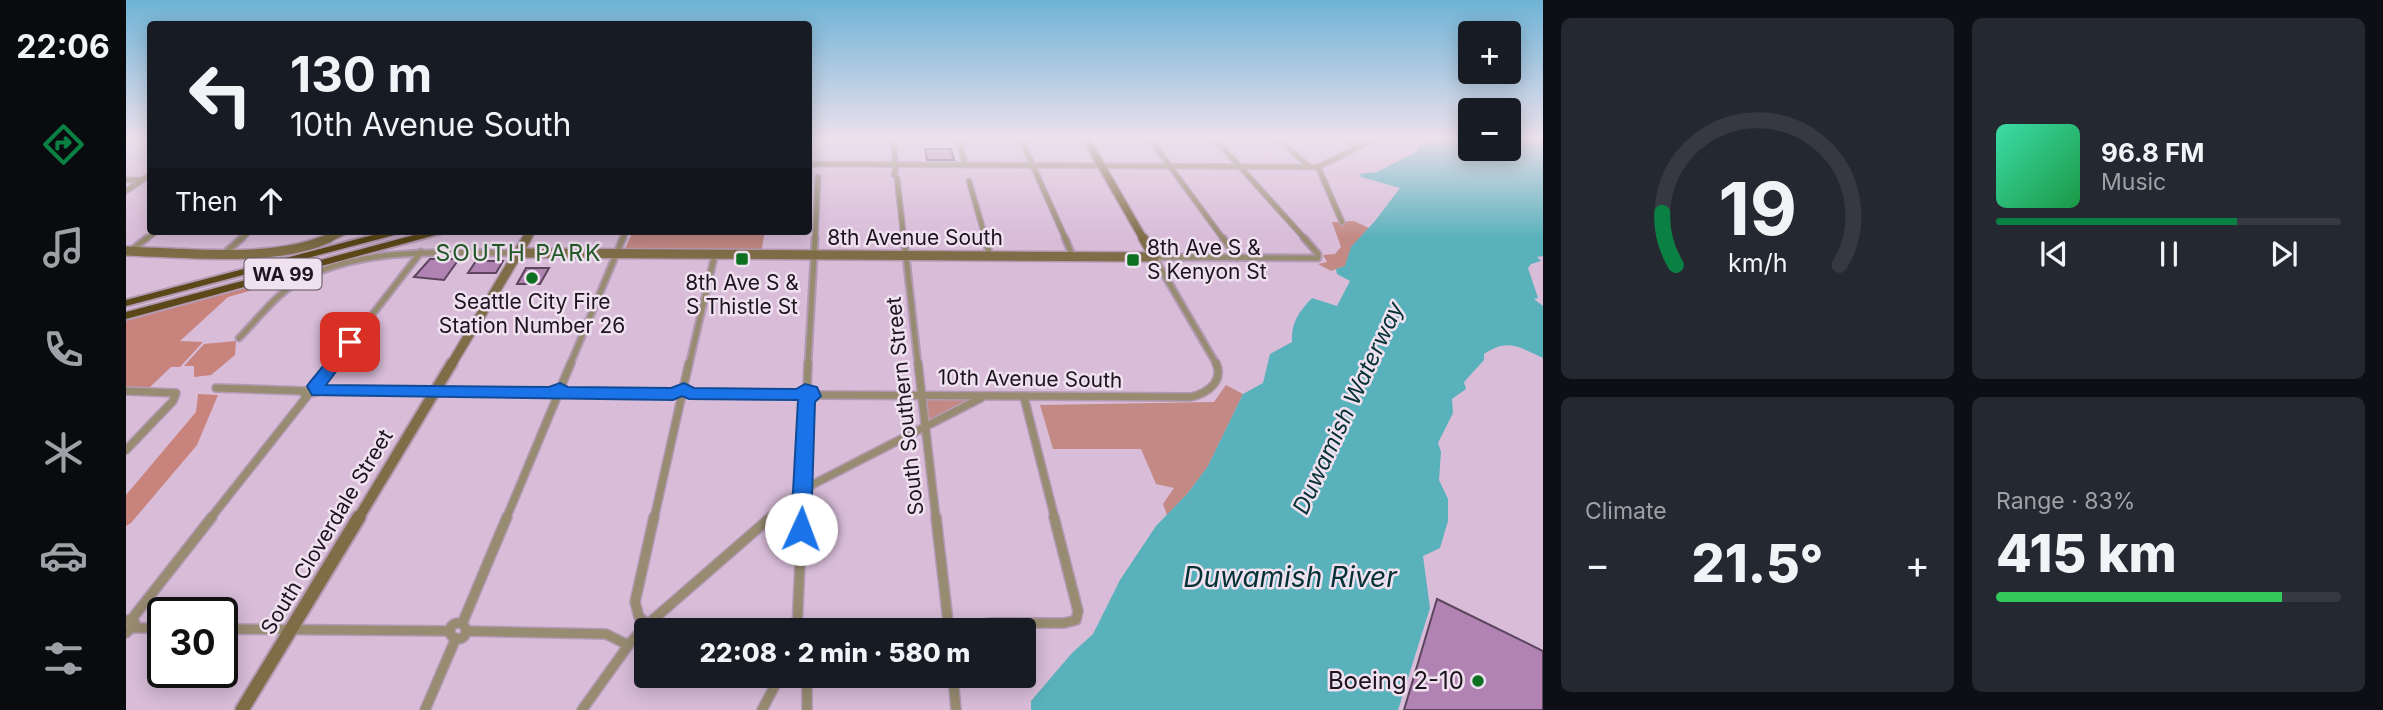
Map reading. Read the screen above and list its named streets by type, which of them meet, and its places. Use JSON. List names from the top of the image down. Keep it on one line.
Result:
{"streets":{"highway":["WA 99"],"street":["8th Avenue South","10th Avenue South","South Southern Street","South Cloverdale Street"]},"crossings":[["8th Avenue South","10th Avenue South"],["8th Avenue South","South Southern Street"],["8th Avenue South","South Cloverdale Street"],["10th Avenue South","South Southern Street"],["10th Avenue South","South Cloverdale Street"]],"districts":["SOUTH PARK"],"water":["Duwamish Waterway","Duwamish River"],"places":{"transit":["8th Ave S & S Thistle St","8th Ave S & S Kenyon St"],"other":["Seattle City Fire Station Number 26","Boeing 2-10"]},"page":{"tabs":"22:06","map_buttons":["+","−"],"turn":["130 m","10th Avenue South"],"song":["96.8 FM","Music"],"then":"Then","tile":["Climate",["Range · 83%","415 km"]],"heat":["−","21.5°","+"],"limit":"30","trip":"22:08 · 2 min · 580 m","gauge":["19","km/h"]}}
